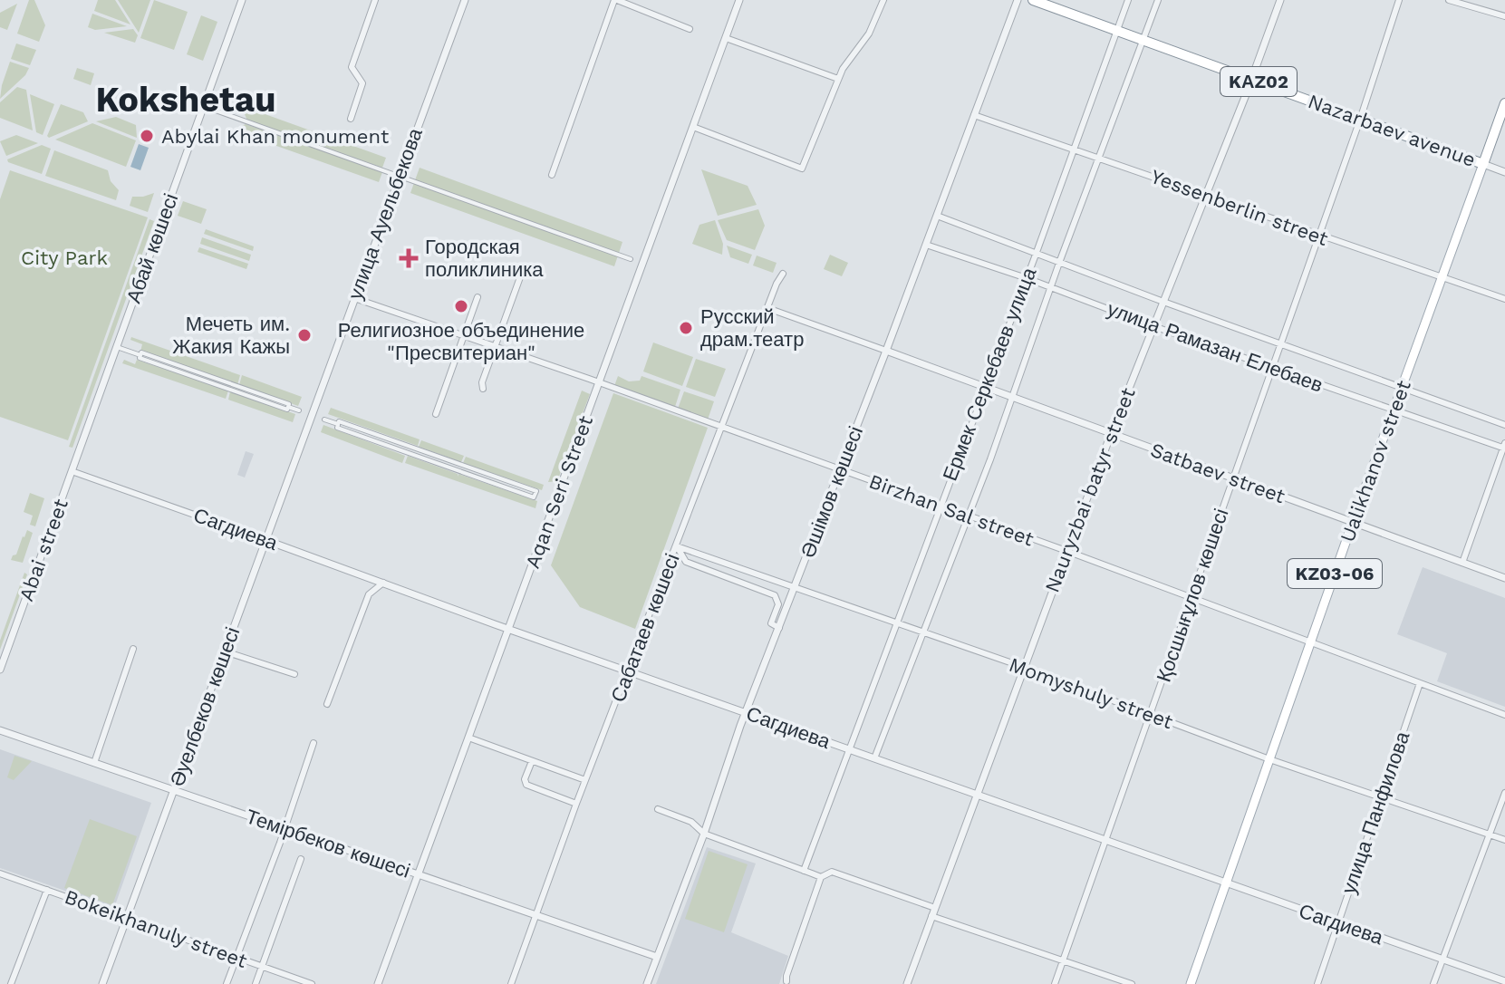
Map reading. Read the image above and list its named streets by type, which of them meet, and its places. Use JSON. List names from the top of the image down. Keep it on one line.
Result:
{"streets":{"highway":["KАZ02","Nazarbaev avenue","Ualikhanov street"],"main road":["KZ03-06"],"street":["Yessenberlin street","улица Ауельбекова","Абай көшесі","улица Рамазан Елебаев","Ермек Серкебаев улица","Satbaev street","Nauryzbai batyr street","Aqan Seri Street","Әшімов көшесі","Birzhan Sal street","Сагдиева","Abai street","Қосшығұлов көшесі","Сабатаев көшесі","Momyshuly street","Әуелбеков көшесі","улица Панфилова","Темірбеков көшесі","Bokeikhanuly street"]},"crossings":[["Nazarbaev avenue","Ермек Серкебаев улица"],["Nazarbaev avenue","Ualikhanov street"],["Nazarbaev avenue","Nauryzbai batyr street"],["Nazarbaev avenue","Қосшығұлов көшесі"],["Yessenberlin street","Ермек Серкебаев улица"],["Yessenberlin street","Ualikhanov street"],["Yessenberlin street","Nauryzbai batyr street"],["Yessenberlin street","Әшімов көшесі"],["Yessenberlin street","Қосшығұлов көшесі"],["улица Ауельбекова","Birzhan Sal street"],["улица Ауельбекова","Әуелбеков көшесі"],["Абай көшесі","Сагдиева"],["Абай көшесі","Abai street"],["улица Рамазан Елебаев","Ермек Серкебаев улица"],["улица Рамазан Елебаев","Ualikhanov street"],["улица Рамазан Елебаев","Nauryzbai batyr street"],["улица Рамазан Елебаев","Әшімов көшесі"],["улица Рамазан Елебаев","Қосшығұлов көшесі"],["Ермек Серкебаев улица","Satbaev street"],["Ермек Серкебаев улица","Birzhan Sal street"],["Ермек Серкебаев улица","Сагдиева"],["Ермек Серкебаев улица","Momyshuly street"],["Ualikhanov street","Satbaev street"],["Ualikhanov street","Birzhan Sal street"],["Ualikhanov street","Сагдиева"],["Ualikhanov street","Momyshuly street"],["Satbaev street","Nauryzbai batyr street"],["Satbaev street","Әшімов көшесі"],["Satbaev street","Қосшығұлов көшесі"],["Satbaev street","Сабатаев көшесі"],["Nauryzbai batyr street","Birzhan Sal street"],["Nauryzbai batyr street","Сагдиева"],["Nauryzbai batyr street","Momyshuly street"],["Aqan Seri Street","Birzhan Sal street"],["Aqan Seri Street","Сагдиева"],["Aqan Seri Street","Темірбеков көшесі"],["Әшімов көшесі","Birzhan Sal street"],["Әшімов көшесі","Сагдиева"],["Әшімов көшесі","Momyshuly street"],["Әшімов көшесі","Темірбеков көшесі"],["Birzhan Sal street","Қосшығұлов көшесі"],["Birzhan Sal street","Сабатаев көшесі"],["Birzhan Sal street","улица Панфилова"],["Сагдиева","Abai street"],["Сагдиева","Қосшығұлов көшесі"],["Сагдиева","Сабатаев көшесі"],["Сагдиева","Әуелбеков көшесі"],["Сагдиева","улица Панфилова"],["Қосшығұлов көшесі","Momyshuly street"],["Сабатаев көшесі","Momyshuly street"],["Сабатаев көшесі","Темірбеков көшесі"],["Momyshuly street","улица Панфилова"],["Әуелбеков көшесі","Темірбеков көшесі"],["Әуелбеков көшесі","Bokeikhanuly street"]],"districts":["Kokshetau"],"parks":["City Park"],"places":{"other":["Abylai Khan monument","Религиозное объединение \"Пресвитериан\"","Русский драм.театр","Мечеть им. Жакия Кажы"],"health":["Городская поликлиника"]}}
